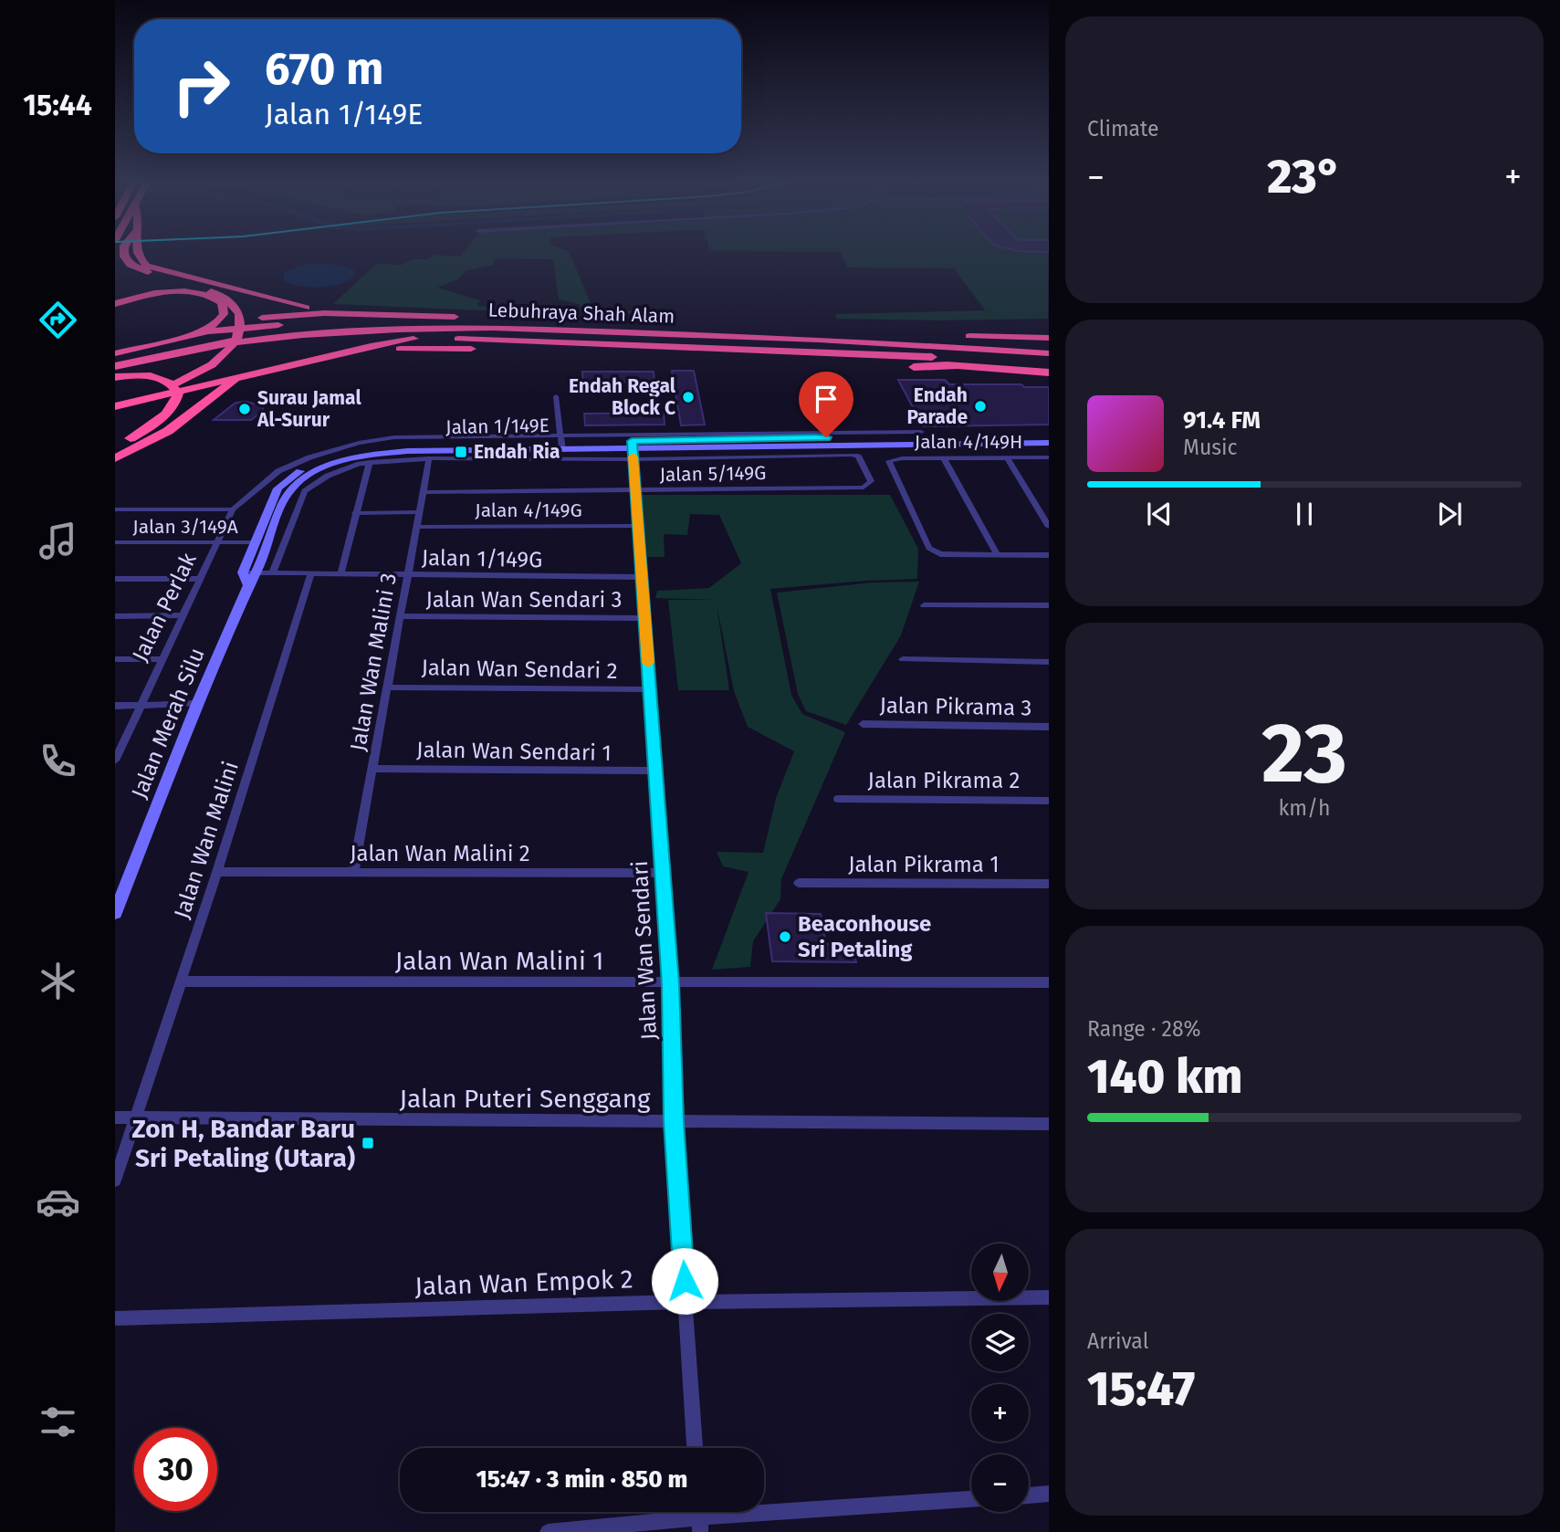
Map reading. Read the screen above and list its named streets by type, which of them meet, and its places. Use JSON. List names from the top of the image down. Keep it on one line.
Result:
{"streets":{"highway":["Lebuhraya Shah Alam"],"street":["Jalan 1/149E","Jalan 4/149H","Jalan 5/149G","Jalan 4/149G","Jalan 3/149A","Jalan 1/149G","Jalan Wan Sendari 3","Jalan Perlak","Jalan Wan Malini 3","Jalan Wan Sendari 2","Jalan Pikrama 3","Jalan Merah Silu","Jalan Wan Sendari 1","Jalan Pikrama 2","Jalan Wan Malini","Jalan Wan Malini 2","Jalan Pikrama 1","Jalan Wan Sendari","Jalan Wan Malini 1","Jalan Puteri Senggang","Jalan Wan Empok 2"]},"crossings":[["Jalan 1/149E","Jalan 5/149G"],["Jalan 1/149E","Jalan 3/149A"],["Jalan 1/149E","Jalan 1/149G"],["Jalan 1/149E","Jalan Merah Silu"],["Jalan 1/149E","Jalan Wan Sendari"],["Jalan 5/149G","Jalan Wan Malini 3"],["Jalan 5/149G","Jalan Wan Sendari"],["Jalan 4/149G","Jalan Wan Malini 3"],["Jalan 4/149G","Jalan Wan Sendari"],["Jalan 3/149A","Jalan Perlak"],["Jalan 1/149G","Jalan Wan Malini 3"],["Jalan 1/149G","Jalan Merah Silu"],["Jalan 1/149G","Jalan Wan Malini"],["Jalan 1/149G","Jalan Wan Sendari"],["Jalan Wan Sendari 3","Jalan Wan Malini 3"],["Jalan Wan Sendari 3","Jalan Wan Sendari"],["Jalan Wan Malini 3","Jalan Wan Sendari 2"],["Jalan Wan Malini 3","Jalan Wan Sendari 1"],["Jalan Wan Malini 3","Jalan Wan Malini 2"],["Jalan Wan Sendari 2","Jalan Wan Sendari"],["Jalan Wan Sendari 1","Jalan Wan Sendari"],["Jalan Wan Malini","Jalan Wan Malini 2"],["Jalan Wan Malini","Jalan Wan Malini 1"],["Jalan Wan Malini","Jalan Puteri Senggang"],["Jalan Wan Malini 2","Jalan Wan Sendari"],["Jalan Wan Sendari","Jalan Wan Malini 1"],["Jalan Wan Sendari","Jalan Puteri Senggang"],["Jalan Wan Sendari","Jalan Wan Empok 2"]],"places":{"other":["Endah Regal Block C","Endah Parade","Surau Jamal Al-Surur","Beaconhouse Sri Petaling"],"transit":["Endah Ria","Zon H, Bandar Baru Sri Petaling (Utara)"]},"north":"bottom","page":{"tabs":"15:44","tile":["Climate",["23","km/h"],["Range · 28%","140 km"],["Arrival","15:47"]],"turn":["670 m","Jalan 1/149E"],"heat":["−","23°","+"],"song":["91.4 FM","Music"],"map_buttons":["+","−"],"limit":"30","trip":"15:47 · 3 min · 850 m"}}
